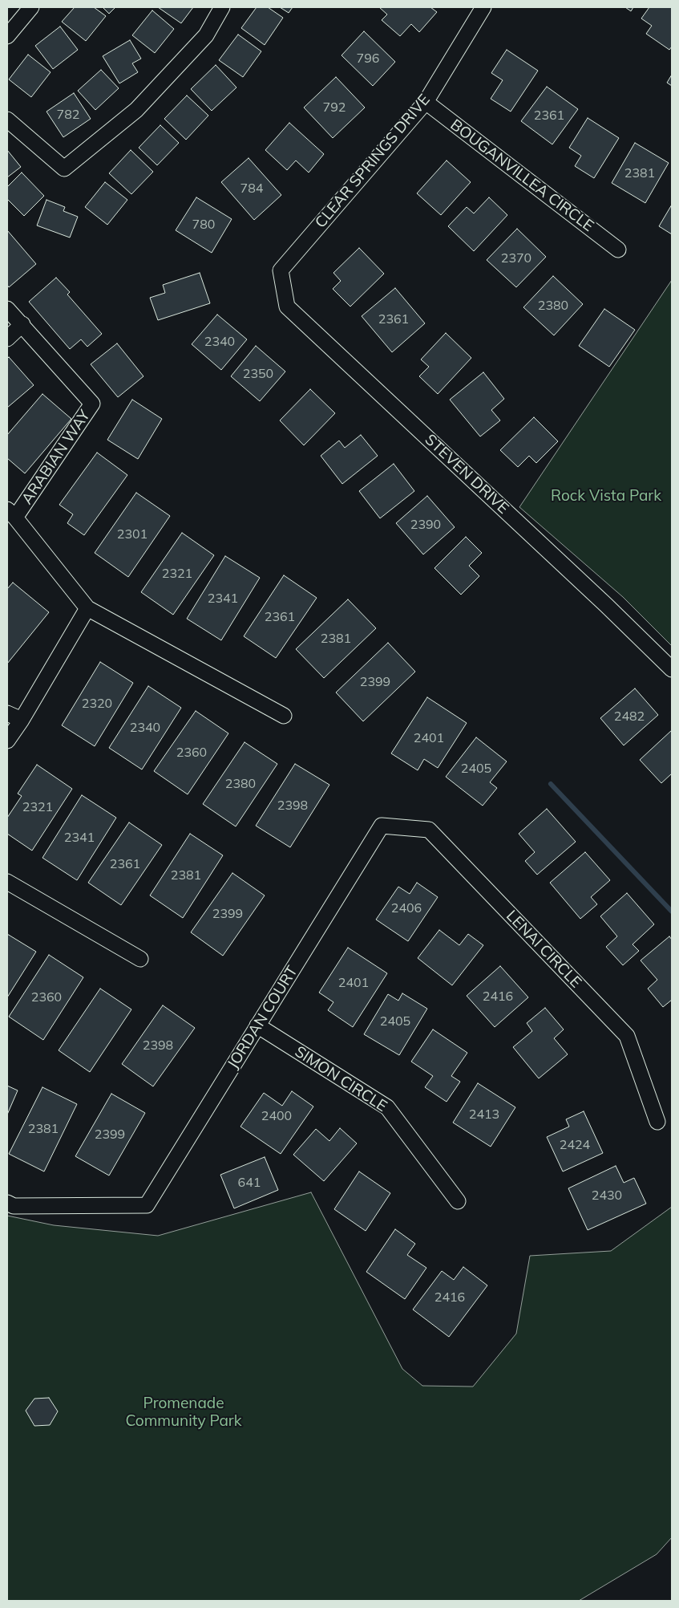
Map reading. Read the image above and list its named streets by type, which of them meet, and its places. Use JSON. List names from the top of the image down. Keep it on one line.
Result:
{"streets":{"street":["CLEAR SPRINGS DRIVE","BOUGANVILLEA CIRCLE","ARABIAN WAY","STEVEN DRIVE","LENAI CIRCLE","JORDAN COURT","SIMON CIRCLE"]},"crossings":[["CLEAR SPRINGS DRIVE","BOUGANVILLEA CIRCLE"],["CLEAR SPRINGS DRIVE","STEVEN DRIVE"],["LENAI CIRCLE","JORDAN COURT"],["JORDAN COURT","SIMON CIRCLE"]],"parks":["Rock Vista Park","Promenade Community Park"],"house_numbers":["796","792","782","2361","2381","784","780","2370","2380","2361","2340","2350","2390","2301","2321","2341","2361","2381","2399","2320","2482","2340","2401","2360","2405","2380","2398","2321","2341","2361","2381","2406","2399","2401","2416","2360","2405","2398","2413","2400","2381","2399","2424","641","2430","2416"]}
